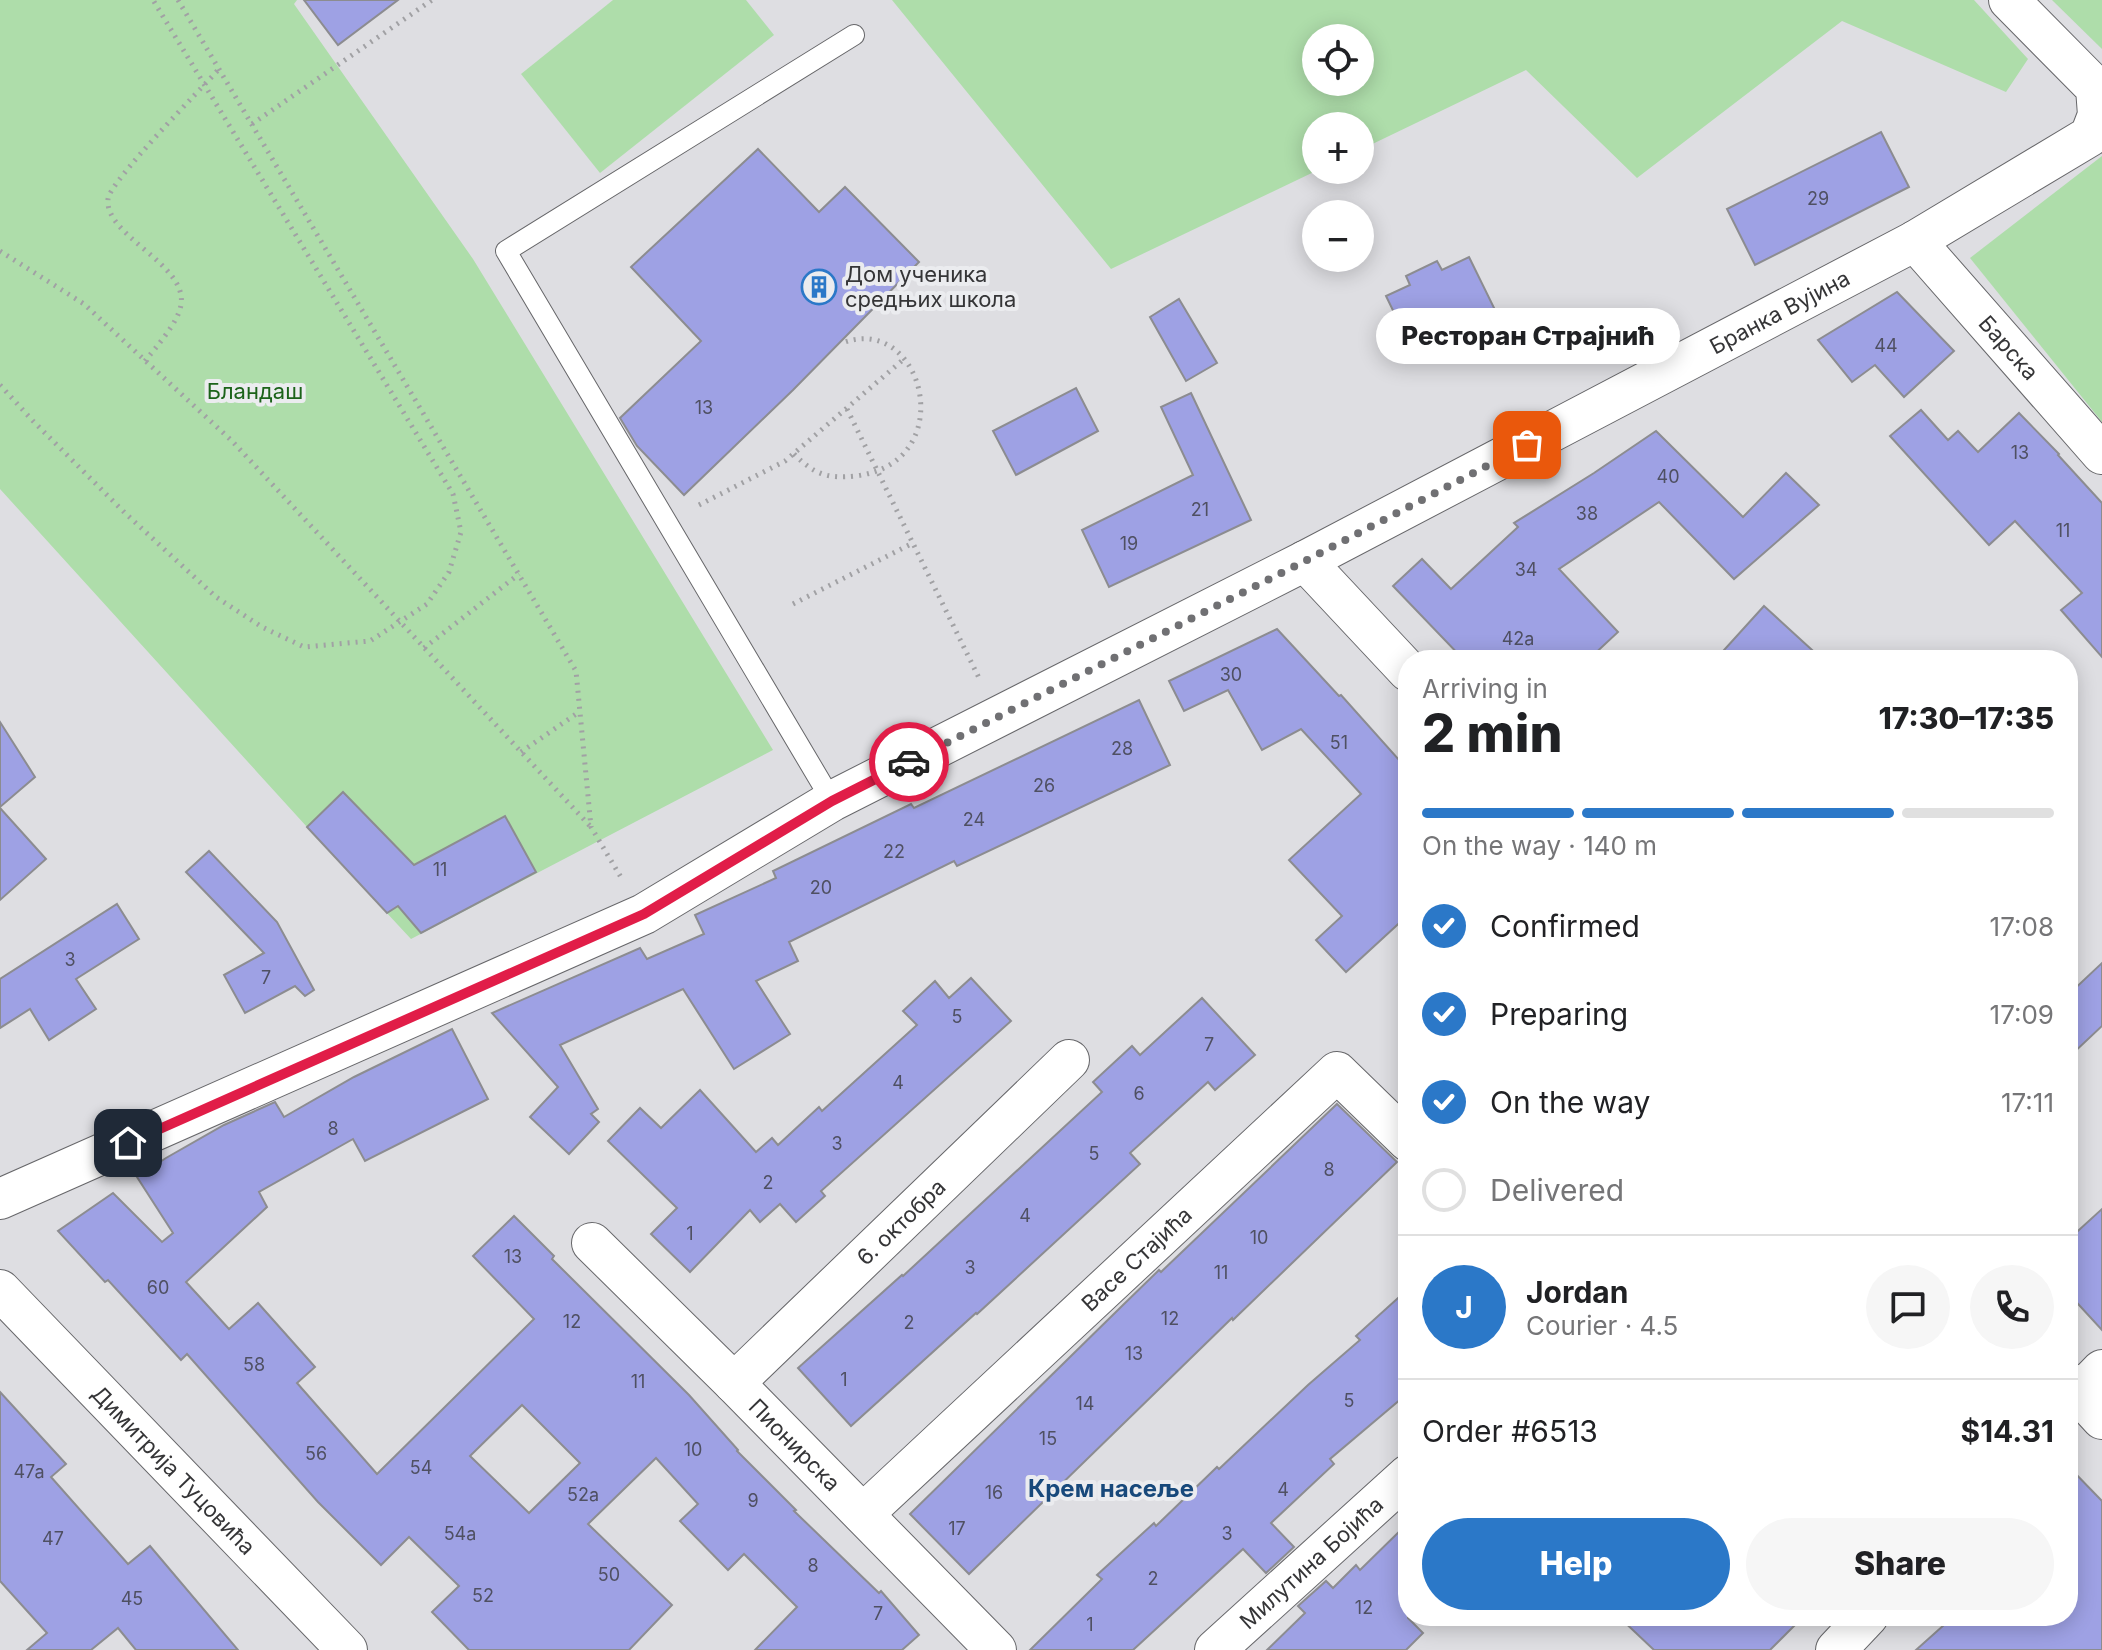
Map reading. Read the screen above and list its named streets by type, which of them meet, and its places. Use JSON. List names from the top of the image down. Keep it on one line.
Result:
{"streets":{"street":["Бранка Вујина","Барска","6. октобра","Васе Стајића","Пионирска","Димитрија Туцовића","Милутина Бојића"]},"crossings":[["Бранка Вујина","Барска"],["6. октобра","Пионирска"],["Васе Стајића","Пионирска"]],"districts":["Крем насеље"],"parks":["Бландаш"],"places":{"building":["Дом ученика средњих школа"],"other":["Ресторан Страјнић"]},"house_numbers":["29","44","13","13","40","21","38","11","19","34","42a","30","51","28","26","24","22","11","20","3","7","5","7","4","6","8","3","5","8","2","4","1","10","13","3","11","60","12","12","2","13","58","1","11","5","14","15","10","56","54","47a","4","16","52a","9","17","54a","3","47","8","50","2","52","45","12","7","1"],"page":{"map_buttons":["+","−"],"bubble":"Ресторан Страјнић","heading":["2 min","Arriving in","17:30–17:35"],"panel":["Jordan","Courier · 4.5","Order #6513","$14.31"],"bar":"On the way · 140 m","list":[["Confirmed","17:08"],["Preparing","17:09"],["On the way","17:11"],"Delivered"],"round":"J","buttons":["Help","Share"]}}
